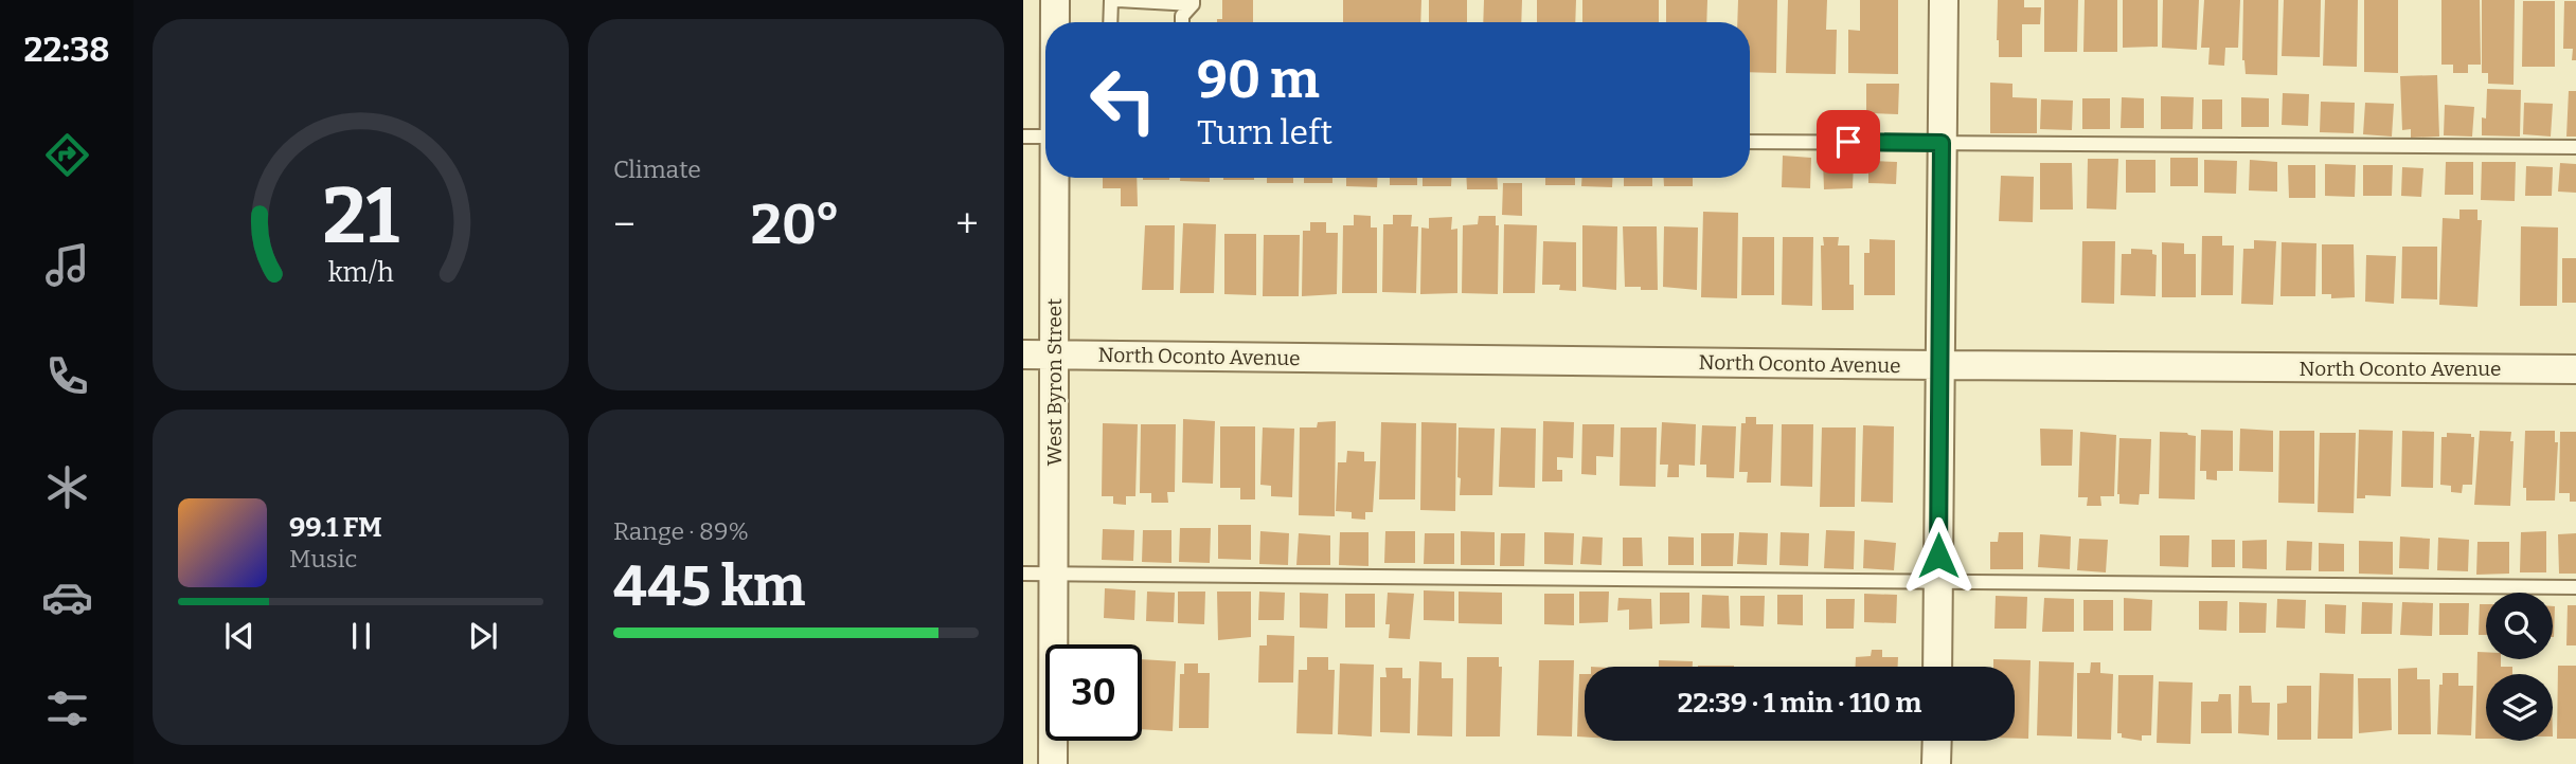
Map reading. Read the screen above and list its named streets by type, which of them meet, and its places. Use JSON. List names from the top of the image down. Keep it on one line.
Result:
{"streets":{"street":["North Oconto Avenue","West Byron Street"]},"crossings":[["North Oconto Avenue","West Byron Street"]],"page":{"tabs":"22:38","tile":["Climate",["Range · 89%","445 km"]],"turn":["90 m","Turn left"],"heat":["−","20°","+"],"song":["99.1 FM","Music"],"limit":"30","trip":"22:39 · 1 min · 110 m","gauge":["21","km/h"]}}
